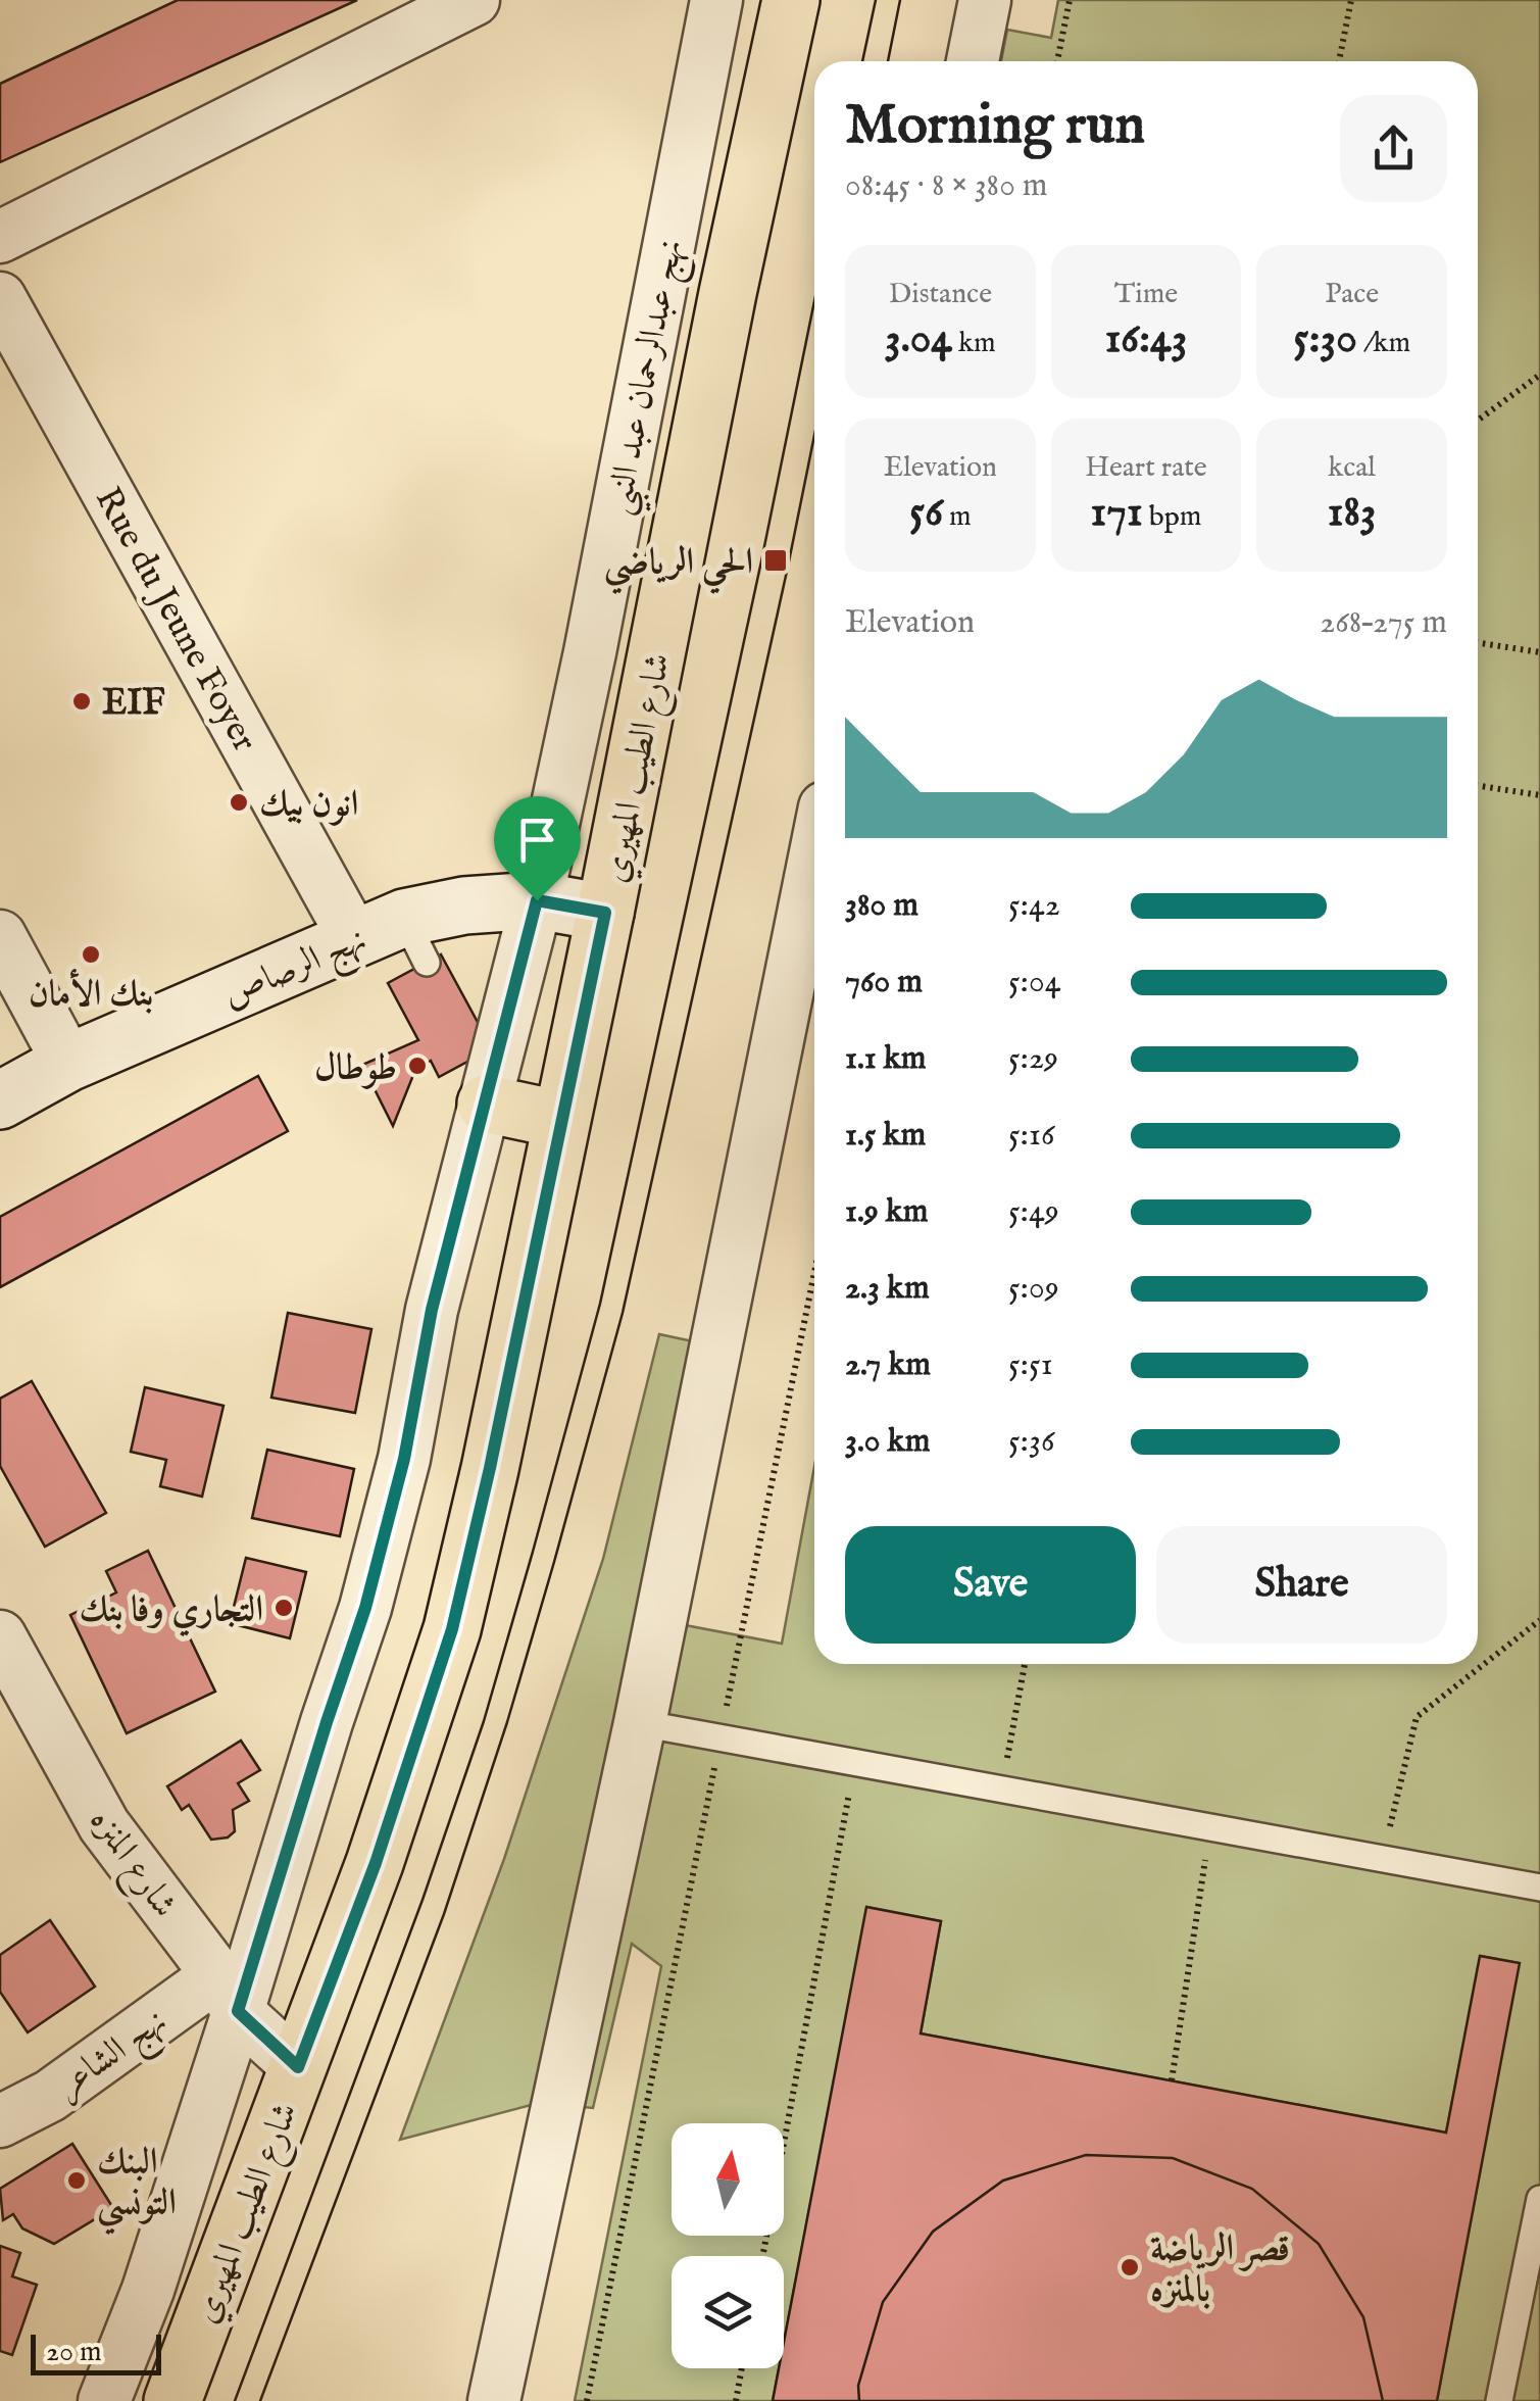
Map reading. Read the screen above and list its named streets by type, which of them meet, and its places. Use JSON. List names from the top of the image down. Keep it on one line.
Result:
{"streets":{"main road":["شارع الطيب المهيري"],"street":["نهج عبدالرحمان عبد النبي","Rue du Jeune Foyer","نهج الرصاص","شارع المنزه","نهج الشاعر"]},"crossings":[["نهج عبدالرحمان عبد النبي","نهج الرصاص"],["نهج عبدالرحمان عبد النبي","شارع المنزه"],["نهج عبدالرحمان عبد النبي","نهج الشاعر"],["Rue du Jeune Foyer","نهج الرصاص"],["شارع الطيب المهيري","نهج الرصاص"],["شارع الطيب المهيري","شارع المنزه"],["شارع المنزه","نهج الشاعر"]],"places":{"transit":["الحي الرياضي"],"other":["EIF","انون بيك","بنك الأمان","طوطال","التجاري وفا بنك","البنك التونسي","قصر الرياضة بالمنزه"]},"scale_bar":"20 m","north":"top","page":{"heading":["Morning run","08:45 · 8 × 380 m"],"stats":[["Distance","3.04 km"],["Time","16:43"],["Pace","5:30 /km"],["Elevation","56 m"],["Heart rate","171 bpm"],["kcal","183"]],"chart":["Elevation","268–275 m"],"list":[{"name":"380 m","note":"5:42"},{"name":"760 m","note":"5:04"},{"name":"1.1 km","note":"5:29"},{"name":"1.5 km","note":"5:16"},{"name":"1.9 km","note":"5:49"},{"name":"2.3 km","note":"5:09"},{"name":"2.7 km","note":"5:51"},{"name":"3.0 km","note":"5:36"}],"buttons":["Save","Share"],"scale":"20 m"}}
